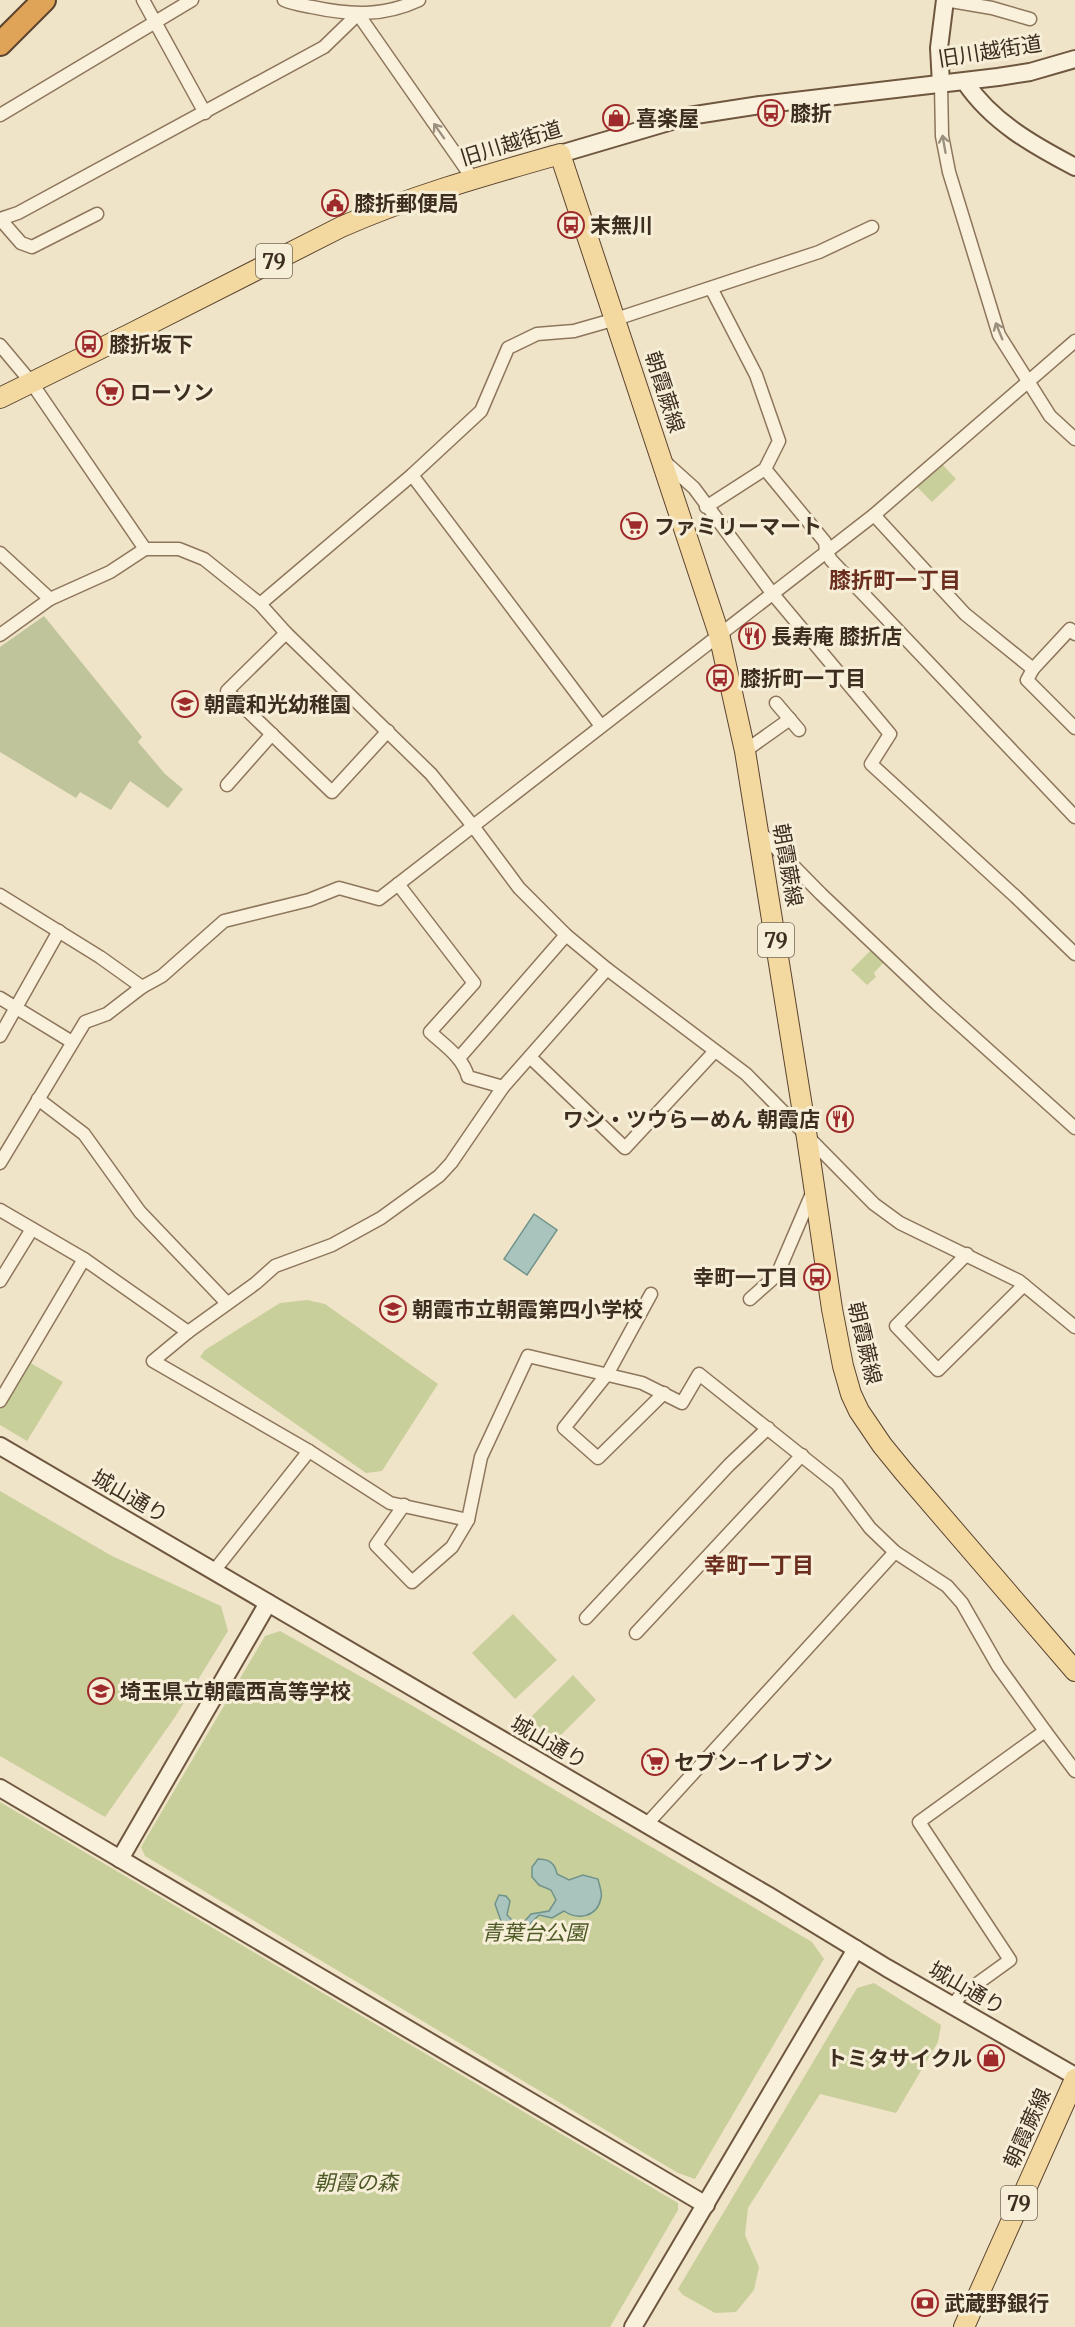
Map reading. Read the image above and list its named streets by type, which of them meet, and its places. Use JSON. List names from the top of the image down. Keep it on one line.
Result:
{"streets":{"main road":["旧川越街道","79","朝霞蕨線"],"street":["城山通り"]},"crossings":[["旧川越街道","朝霞蕨線"],["朝霞蕨線","城山通り"]],"districts":["膝折町一丁目","幸町一丁目"],"parks":["青葉台公園","朝霞の森"],"places":{"bus stop":["膝折","末無川","膝折坂下","膝折町一丁目","幸町一丁目"],"shop":["喜楽屋","トミタサイクル"],"public building":["膝折郵便局"],"supermarket":["ローソン","ファミリーマート","セブン-イレブン"],"restaurant":["長寿庵 膝折店","ワン・ツウらーめん 朝霞店"],"school or university":["朝霞和光幼稚園","朝霞市立朝霞第四小学校","埼玉県立朝霞西高等学校"],"bank":["武蔵野銀行"]}}
